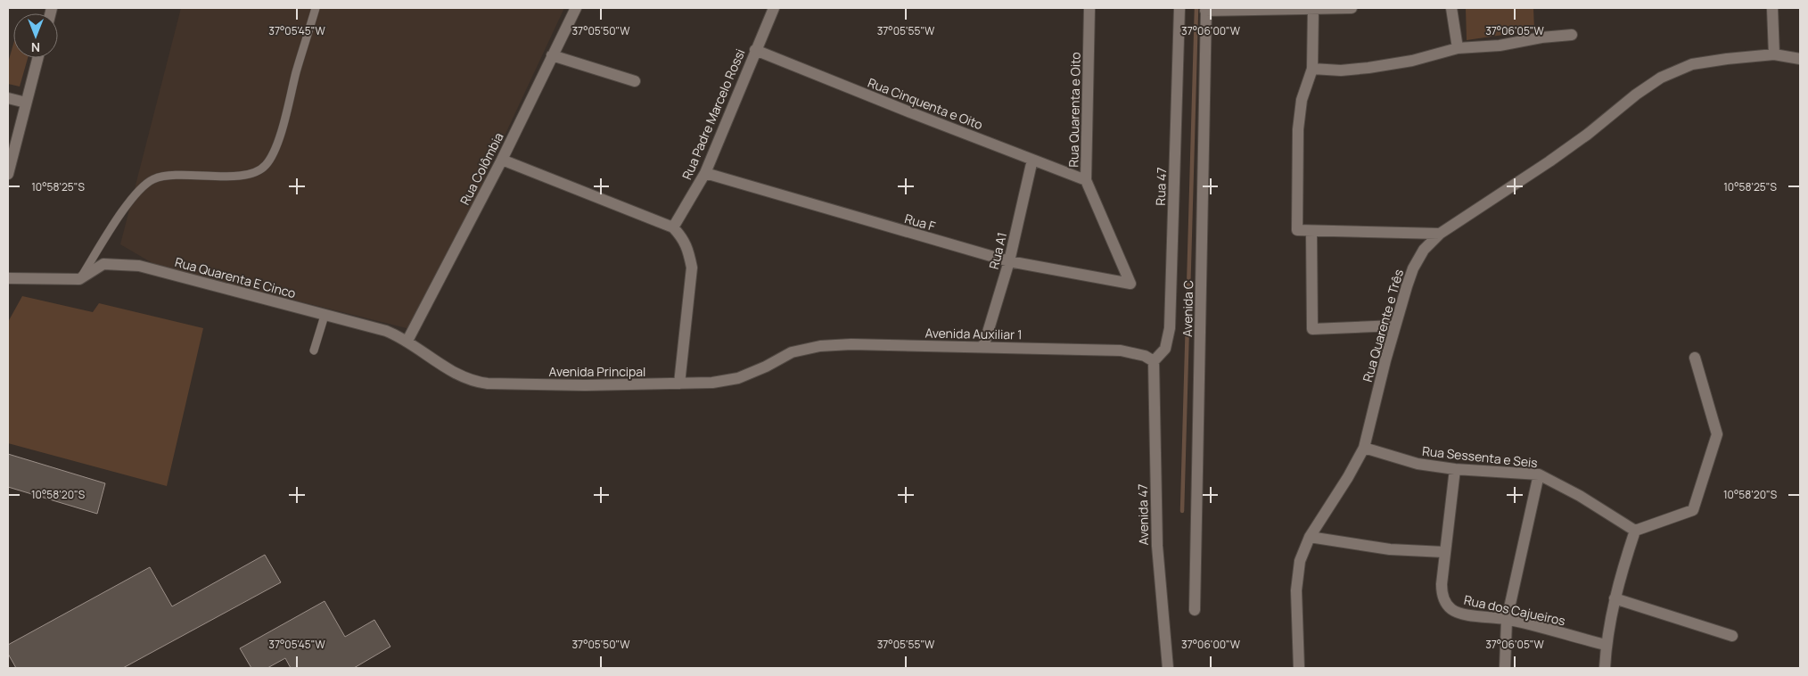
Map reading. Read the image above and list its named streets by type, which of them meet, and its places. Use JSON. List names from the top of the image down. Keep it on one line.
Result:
{"streets":{"street":["Rua Cinquenta e Oito","Rua Quarenta e Oito","Rua Padre Marcelo Rossi","Rua Colômbia","Rua 47","Rua F","Rua A1","Rua Quarenta E Cinco","Avenida C","Rua Quarente e Três","Avenida Auxiliar 1","Avenida Principal","Rua Sessenta e Seis","Avenida 47","Rua dos Cajueiros"]},"crossings":[["Rua Cinquenta e Oito","Rua Quarenta e Oito"],["Rua Cinquenta e Oito","Rua Padre Marcelo Rossi"],["Rua Cinquenta e Oito","Rua A1"],["Rua Quarenta e Oito","Rua F"],["Rua Padre Marcelo Rossi","Rua F"],["Rua Colômbia","Avenida Principal"],["Rua 47","Avenida Auxiliar 1"],["Rua 47","Avenida 47"],["Rua F","Rua A1"],["Rua A1","Avenida Auxiliar 1"],["Rua Quarenta E Cinco","Avenida Principal"],["Rua Quarente e Três","Rua Sessenta e Seis"],["Avenida Auxiliar 1","Avenida Principal"],["Avenida Auxiliar 1","Avenida 47"]],"north":"bottom","coordinates":["37°05'45\"W","37°05'50\"W","37°05'55\"W","37°06'00\"W","37°06'05\"W","10°58'25\"S","10°58'20\"S"]}
